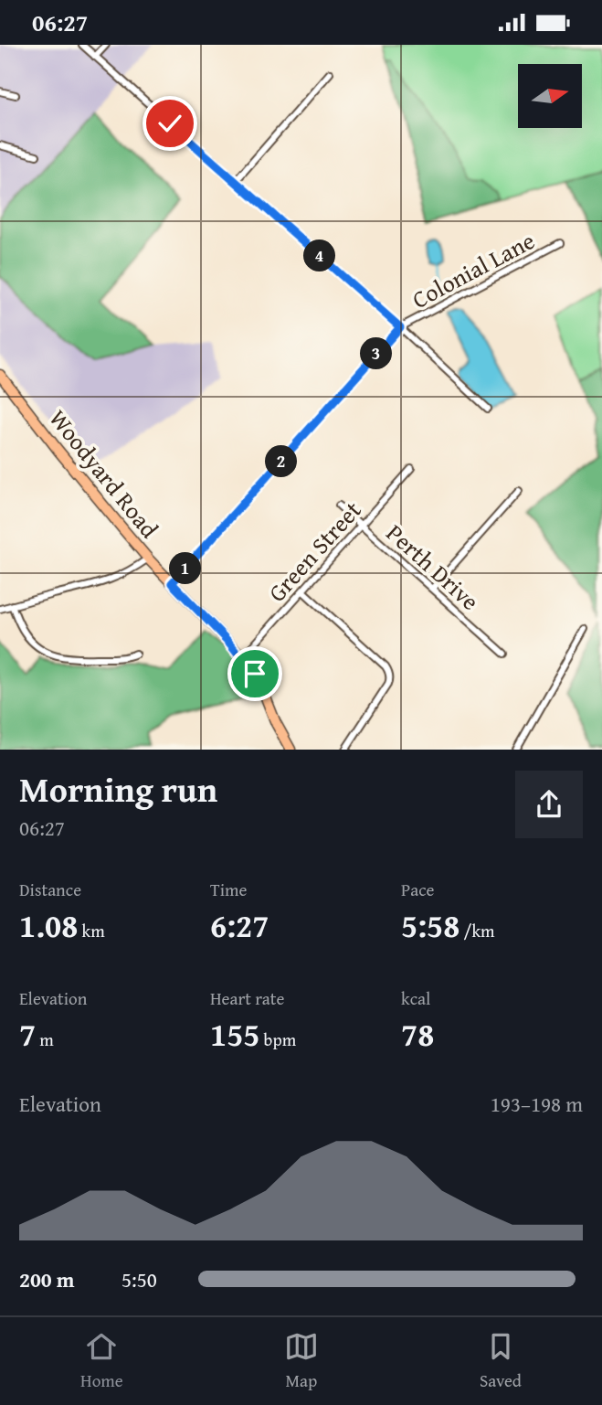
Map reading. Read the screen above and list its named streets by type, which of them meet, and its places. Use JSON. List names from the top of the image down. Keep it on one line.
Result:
{"streets":{"main road":["Woodyard Road"],"street":["Colonial Lane","Green Street","Perth Drive"]},"crossings":[["Colonial Lane","Woodyard Road"],["Woodyard Road","Green Street"],["Green Street","Perth Drive"]],"north":"right","page":{"status":"06:27","pins":["4","3","2","1"],"heading":["Morning run","06:27"],"stats":[["Distance","1.08 km"],["Time","6:27"],["Pace","5:58 /km"],["Elevation","7 m"],["Heart rate","155 bpm"],["kcal","78"]],"chart":["Elevation","193–198 m"],"list":[{"name":"200 m","note":"5:50"}],"tabs":["Home","Map","Saved"]}}
